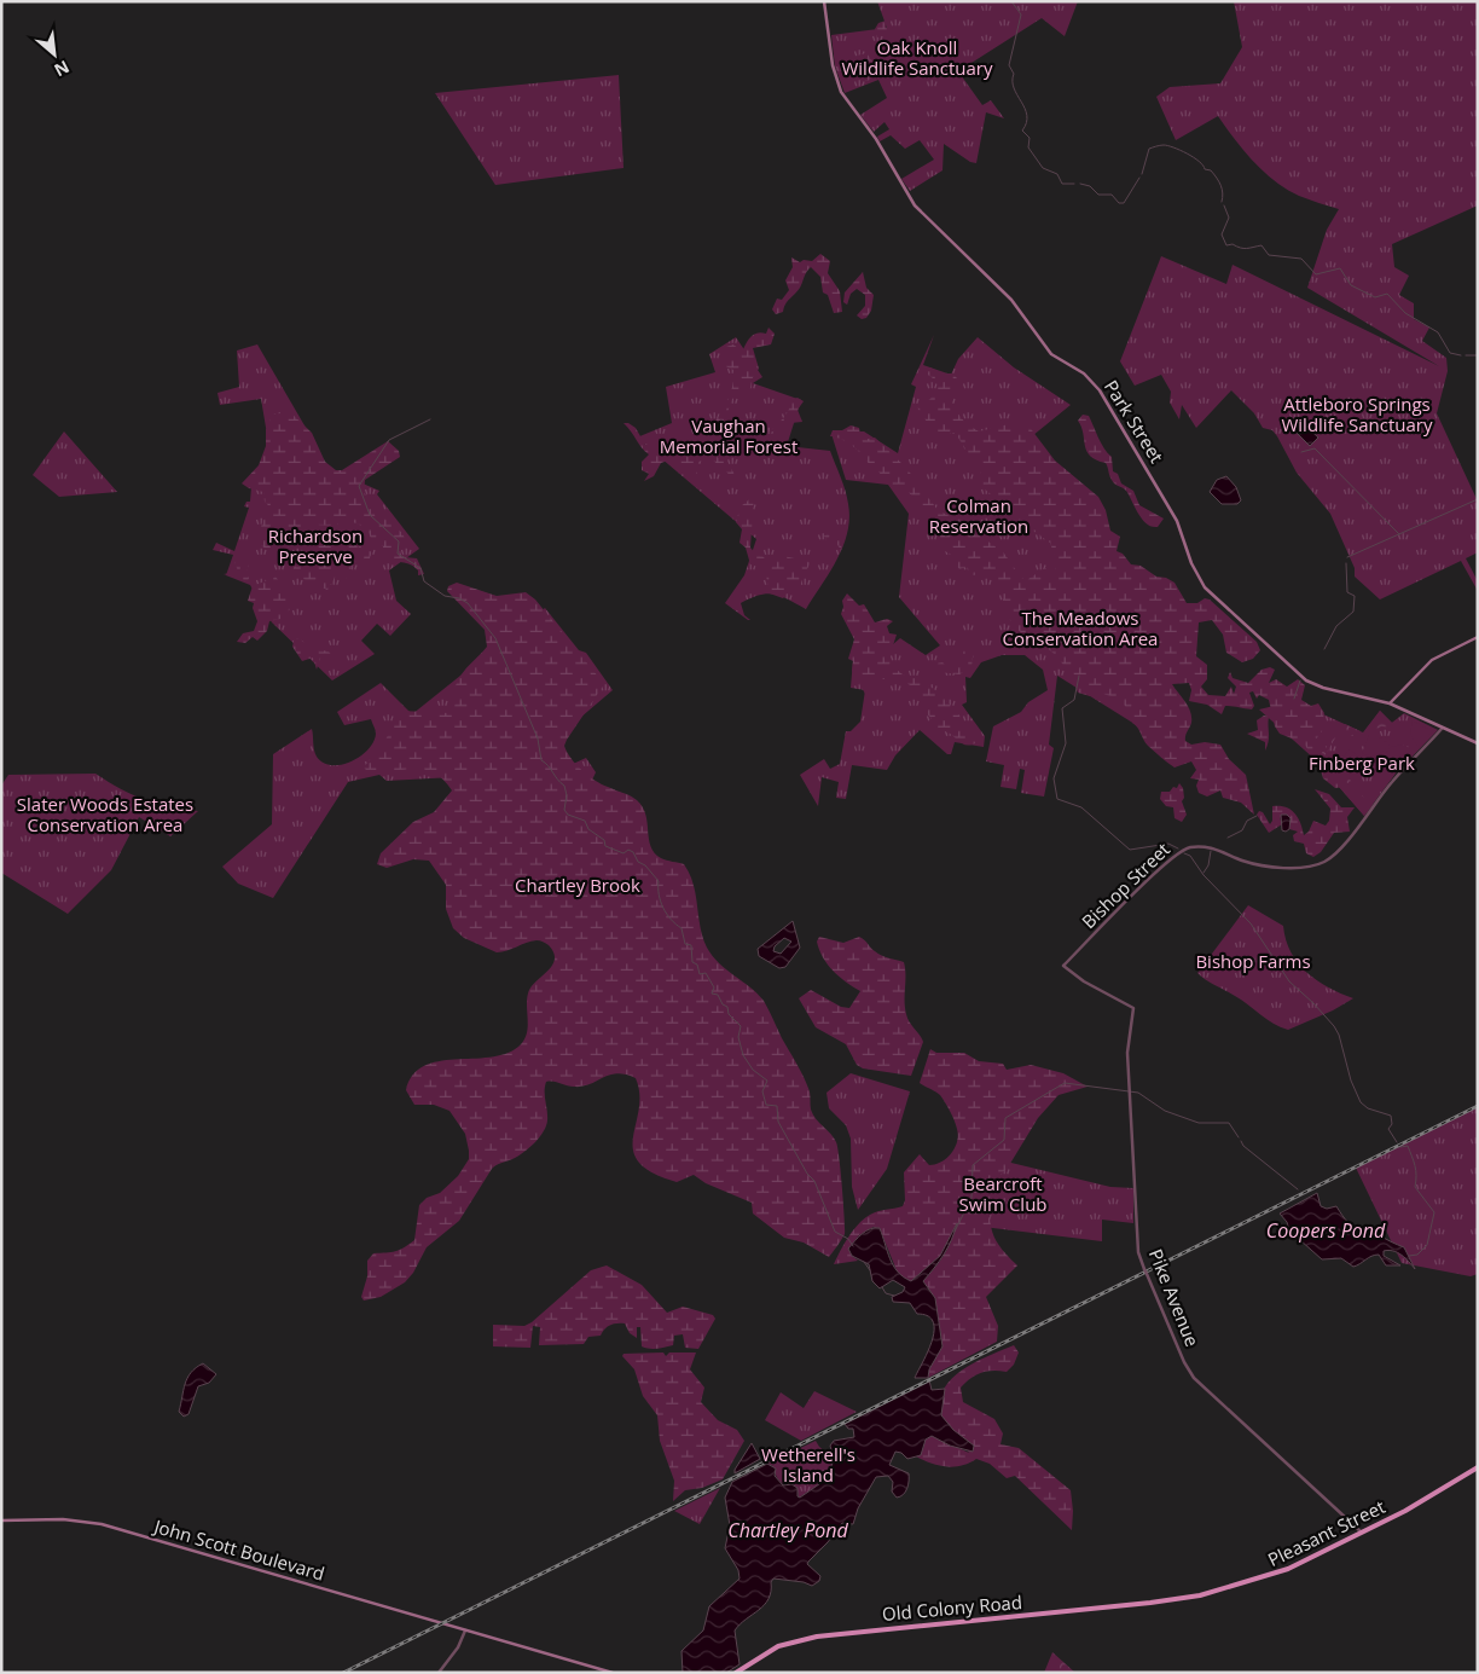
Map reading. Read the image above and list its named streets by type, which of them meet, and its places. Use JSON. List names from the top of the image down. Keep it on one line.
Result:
{"streets":{"highway":["Pleasant Street","Old Colony Road"],"main road":["Park Street","John Scott Boulevard"],"street":["Bishop Street","Pike Avenue"]},"crossings":[["Park Street","Bishop Street"],["Bishop Street","Pike Avenue"],["Pike Avenue","Pleasant Street"],["Pleasant Street","Old Colony Road"]],"water":["Coopers Pond","Chartley Pond"],"parks":["Oak Knoll Wildlife Sanctuary","Attleboro Springs Wildlife Sanctuary","Vaughan Memorial Forest","Colman Reservation","Richardson Preserve","The Meadows Conservation Area","Finberg Park","Slater Woods Estates Conservation Area","Chartley Brook","Bishop Farms","Bearcroft Swim Club","Wetherell's Island"],"north":"bottom right"}
